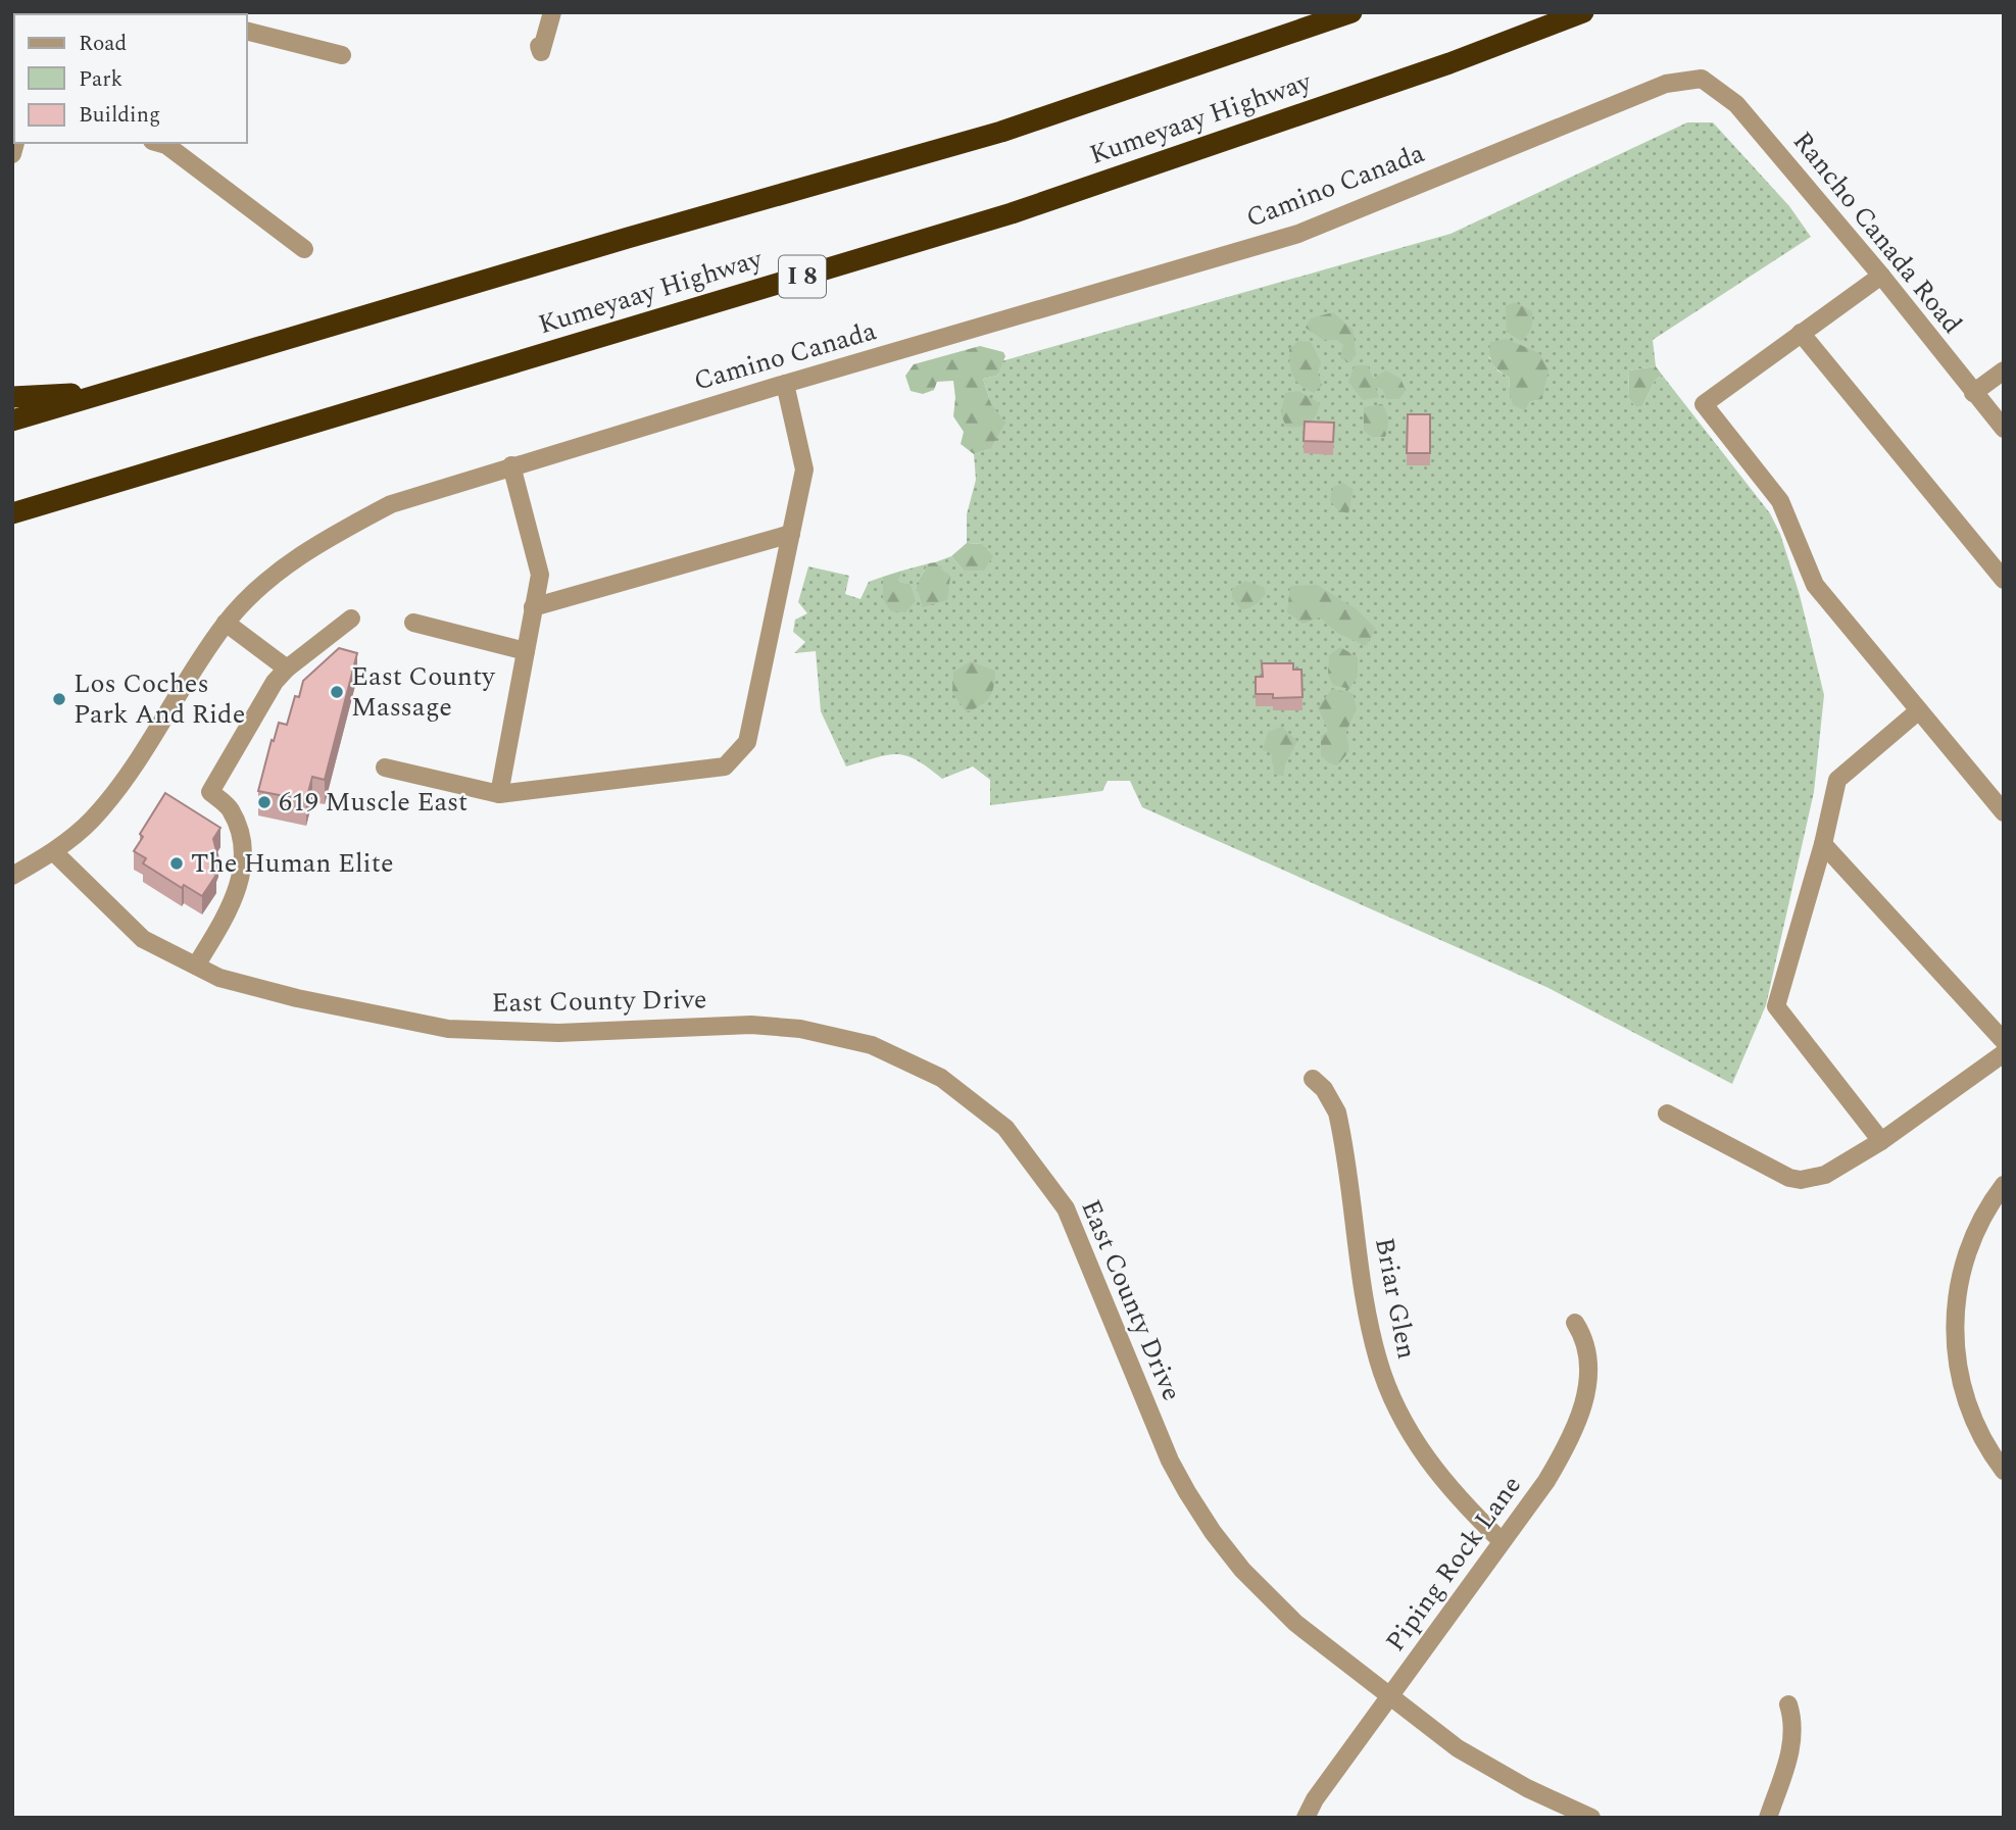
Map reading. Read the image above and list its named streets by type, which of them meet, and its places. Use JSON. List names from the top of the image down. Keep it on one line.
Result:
{"streets":{"highway":["Kumeyaay Highway","I 8"],"street":["Camino Canada","Rancho Canada Road","East County Drive","Briar Glen","Piping Rock Lane"]},"crossings":[["Camino Canada","Rancho Canada Road"],["Camino Canada","East County Drive"],["East County Drive","Piping Rock Lane"],["Briar Glen","Piping Rock Lane"]],"places":["East County Massage","Los Coches Park And Ride","619 Muscle East","The Human Elite"],"legend":["Road","Park","Building"]}
